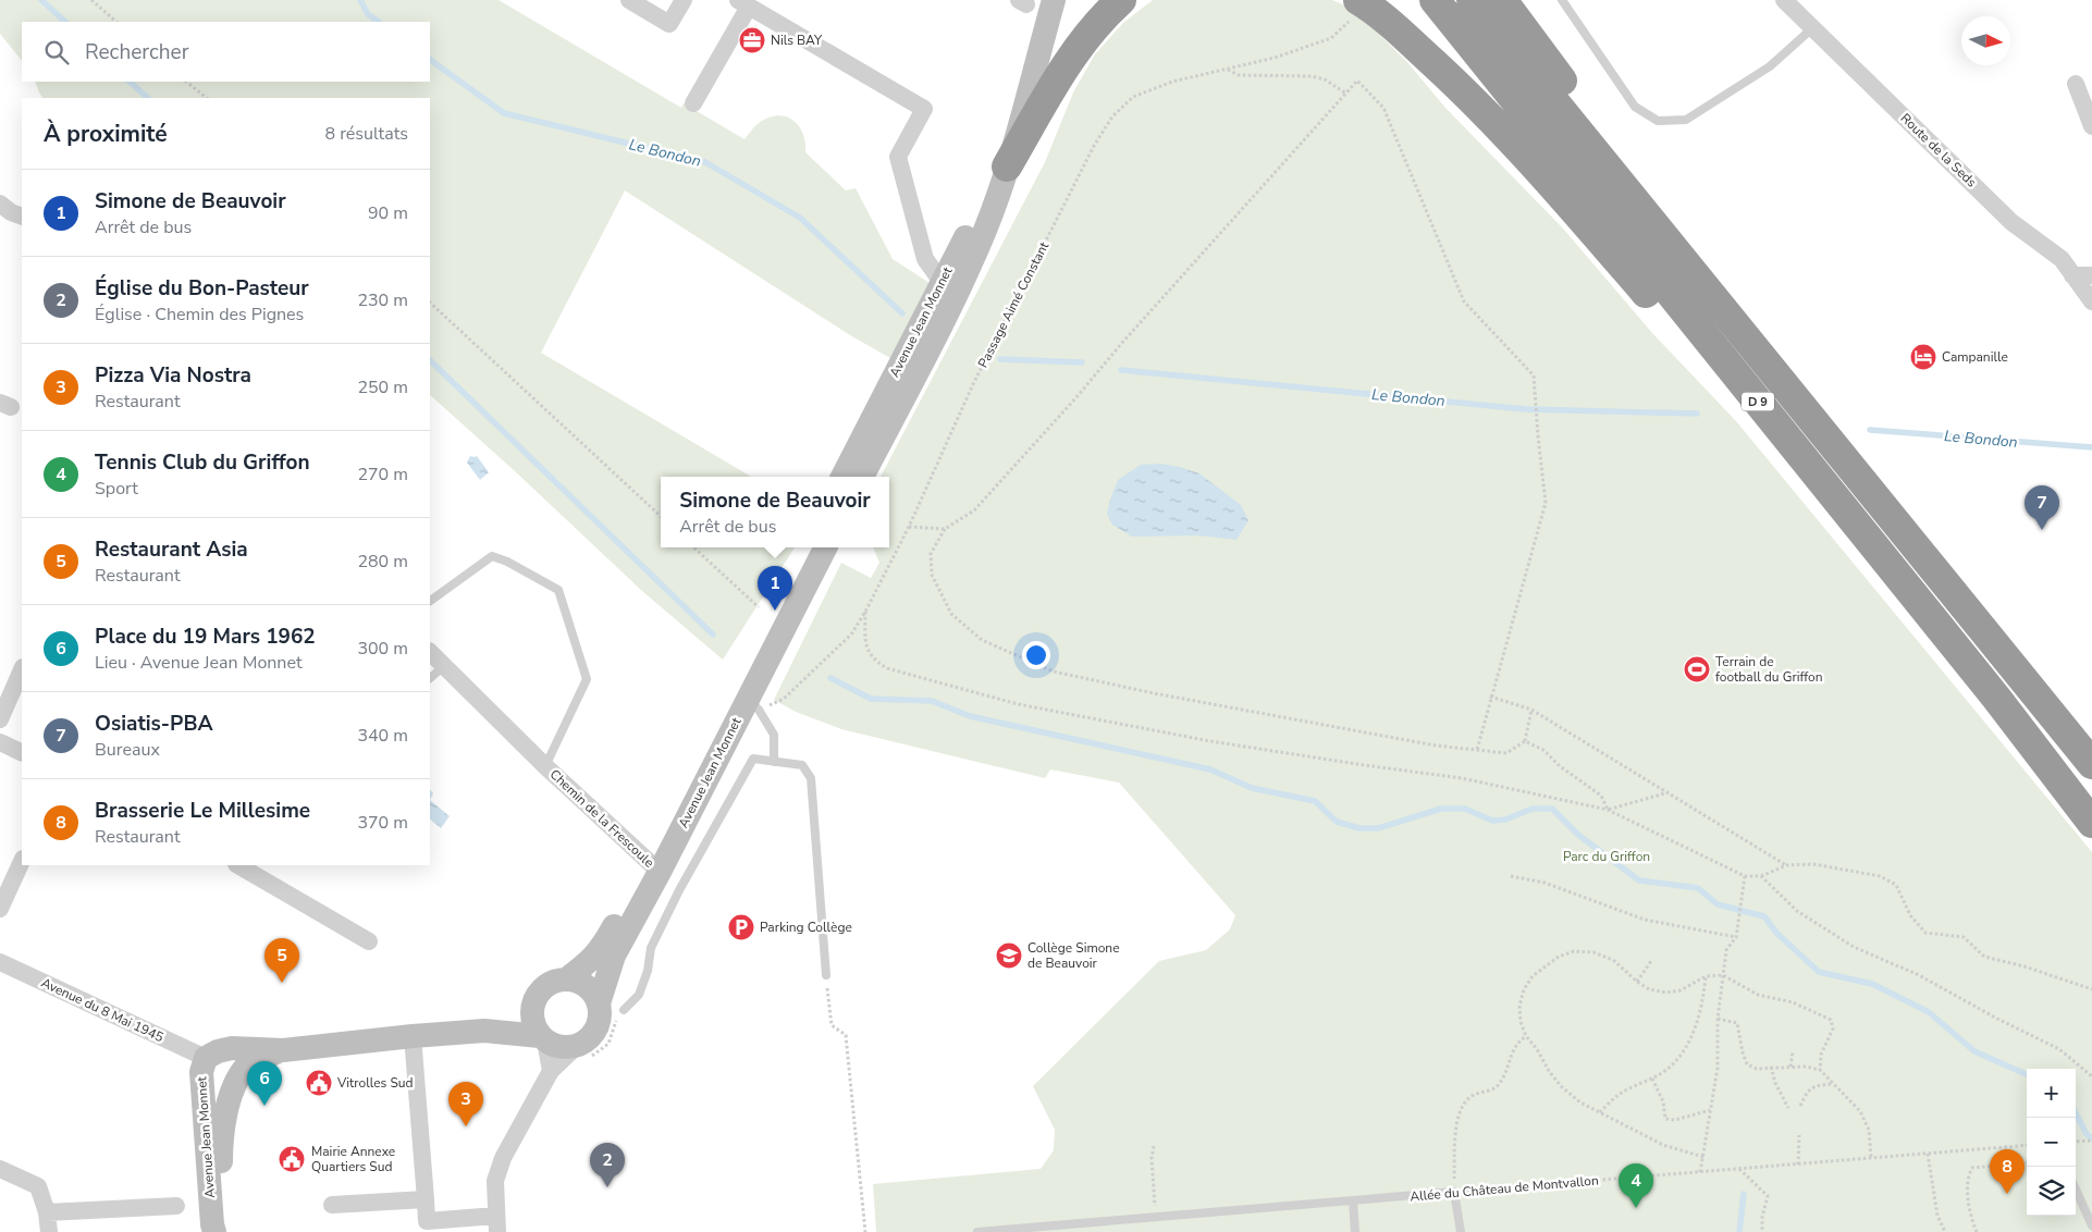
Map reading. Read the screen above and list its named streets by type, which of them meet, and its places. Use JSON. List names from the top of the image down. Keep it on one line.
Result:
{"streets":{"highway":["D 9"],"street":["Route de la Seds","Avenue Jean Monnet","Chemin de la Frescoule","Avenue du 8 Mai 1945"],"lane":["Allée du Château de Montvallon"],"path":["Passage Aimé Constant"]},"crossings":[["Passage Aimé Constant","Avenue Jean Monnet"],["Avenue Jean Monnet","Chemin de la Frescoule"],["Avenue Jean Monnet","Avenue du 8 Mai 1945"]],"water":["Le Bondon"],"parks":["Parc du Griffon"],"places":{"office":["Nils BAY"],"hotel":["Campanille"],"sports":["Terrain de football du Griffon"],"parking":["Parking Collège"],"school or university":["Collège Simone de Beauvoir"],"public building":["Vitrolles Sud","Mairie Annexe Quartiers Sud"]},"north":"right","page":{"search":"Rechercher","heading":["À proximité","8 résultats"],"list":[{"mark":"1","name":"Simone de Beauvoir","note":"Arrêt de bus","value":"90 m"},{"mark":"2","name":"Église du Bon-Pasteur","note":"Église · Chemin des Pignes","value":"230 m"},{"mark":"3","name":"Pizza Via Nostra","note":"Restaurant","value":"250 m"},{"mark":"4","name":"Tennis Club du Griffon","note":"Sport","value":"270 m"},{"mark":"5","name":"Restaurant Asia","note":"Restaurant","value":"280 m"},{"mark":"6","name":"Place du 19 Mars 1962","note":"Lieu · Avenue Jean Monnet","value":"300 m"},{"mark":"7","name":"Osiatis-PBA","note":"Bureaux","value":"340 m"},{"mark":"8","name":"Brasserie Le Millesime","note":"Restaurant","value":"370 m"}],"popup":["Simone de Beauvoir","Arrêt de bus"],"pins":["7","1","5","6","3","2","8","4"],"map_buttons":["+","−"]}}
